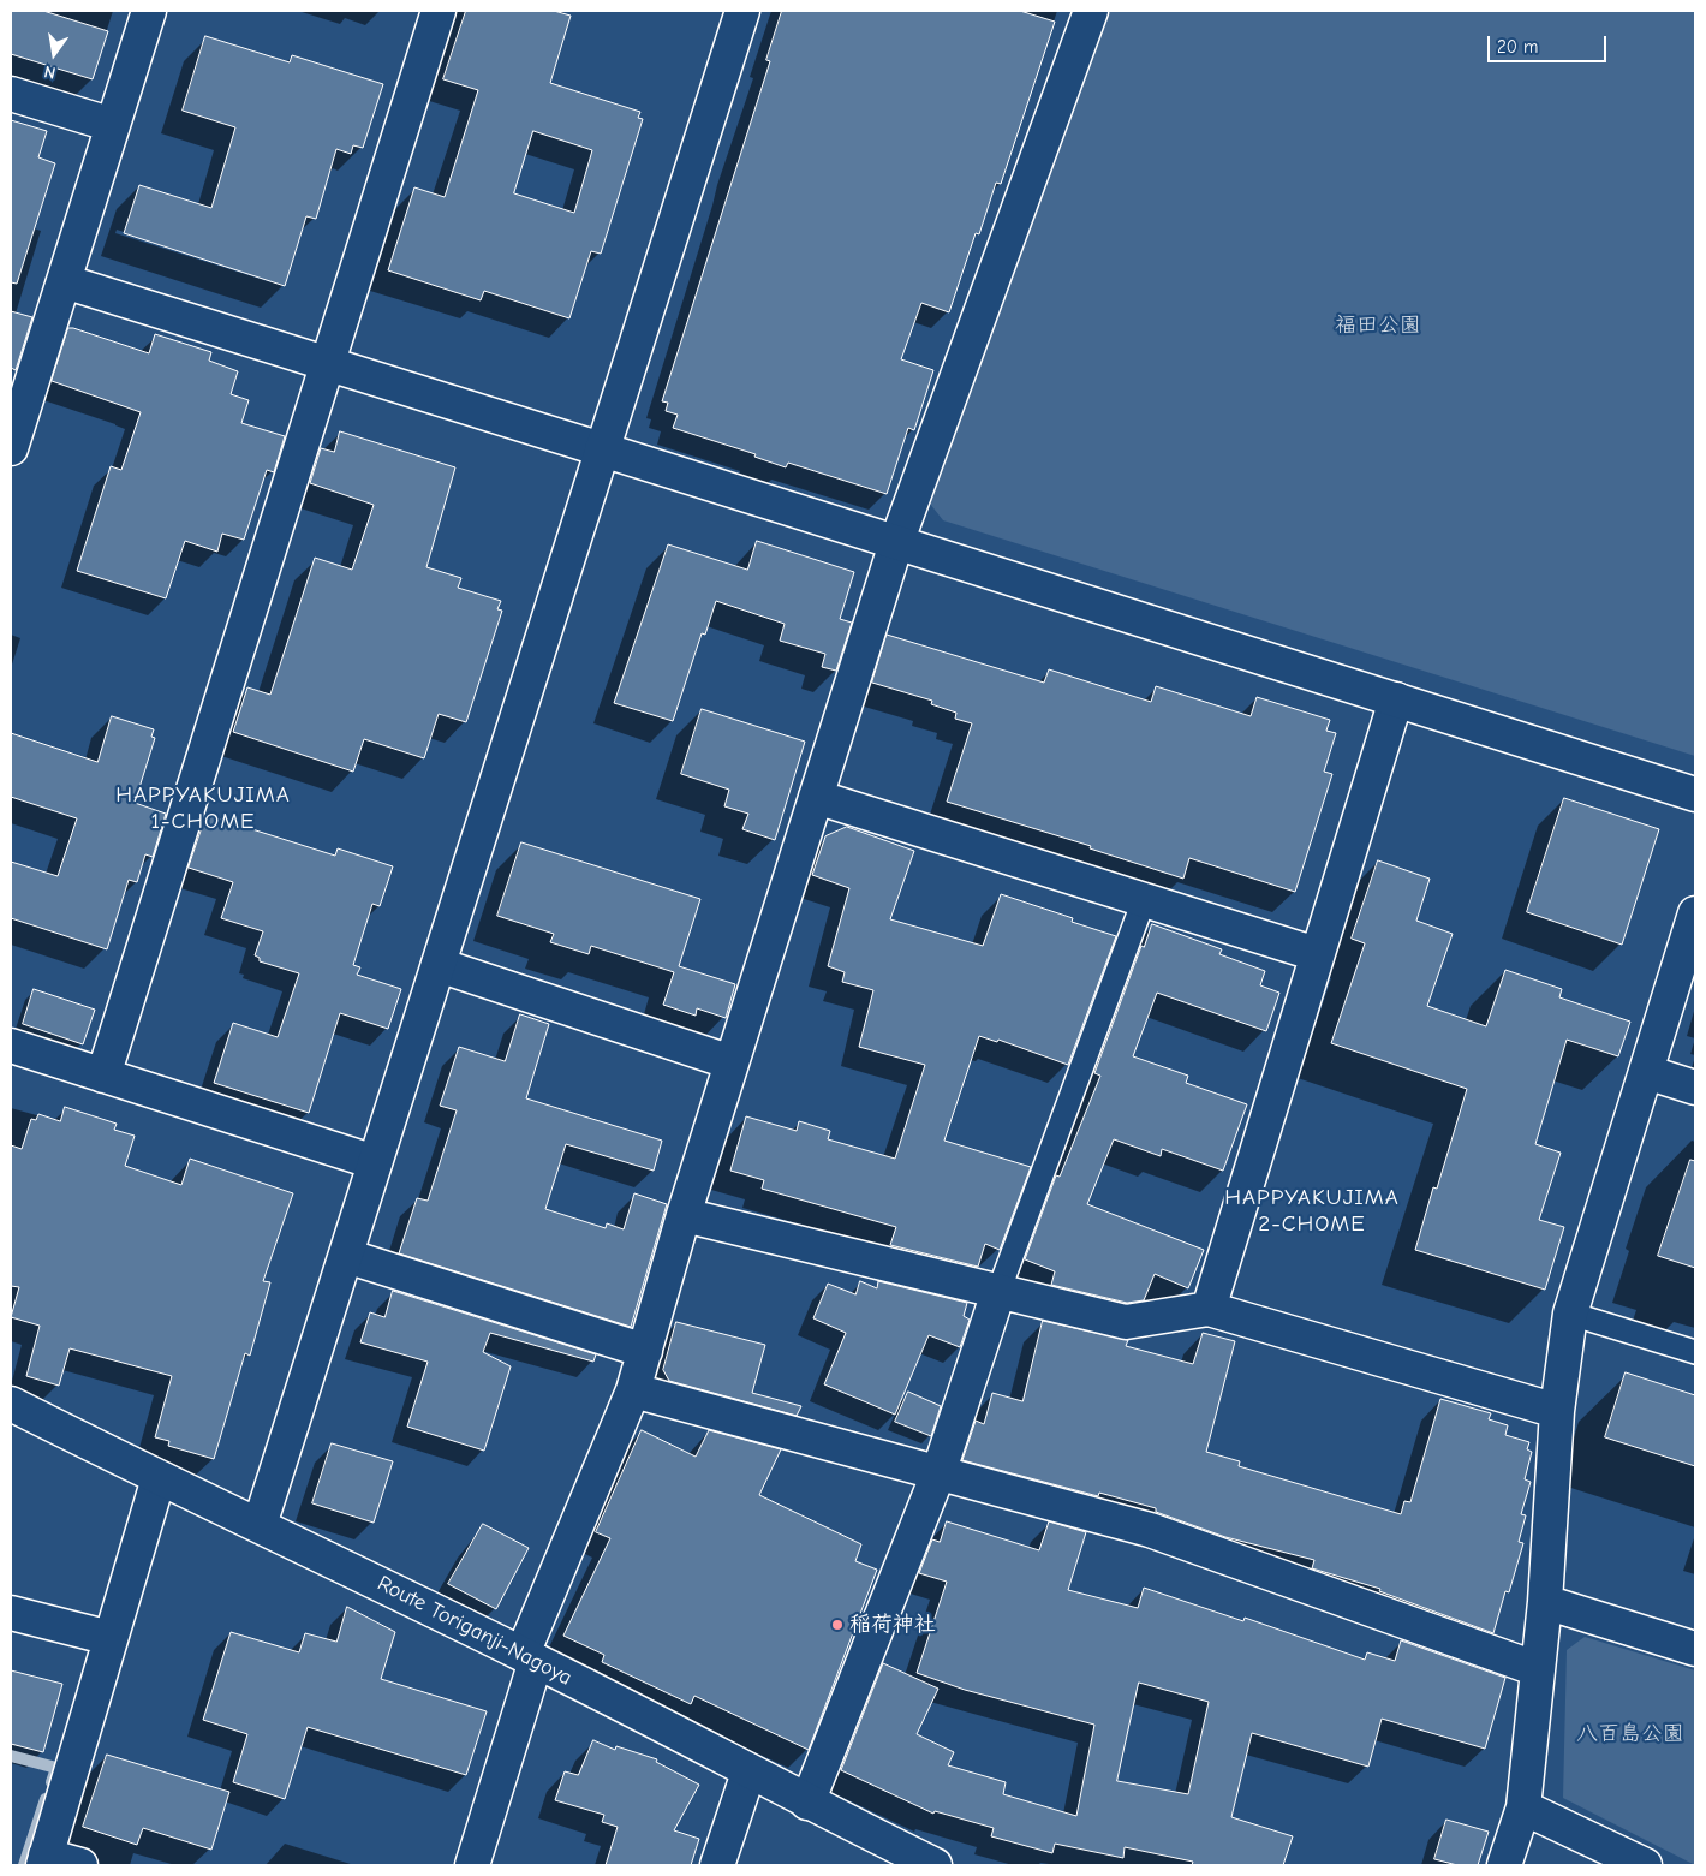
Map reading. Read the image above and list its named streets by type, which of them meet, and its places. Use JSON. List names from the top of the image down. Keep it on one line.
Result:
{"streets":{"street":["Route Toriganji-Nagoya"]},"districts":["HAPPYAKUJIMA 1-CHOME","HAPPYAKUJIMA 2-CHOME"],"parks":["福田公園","八百島公園"],"places":["稲荷神社"],"scale_bar":"20 m","north":"bottom"}
